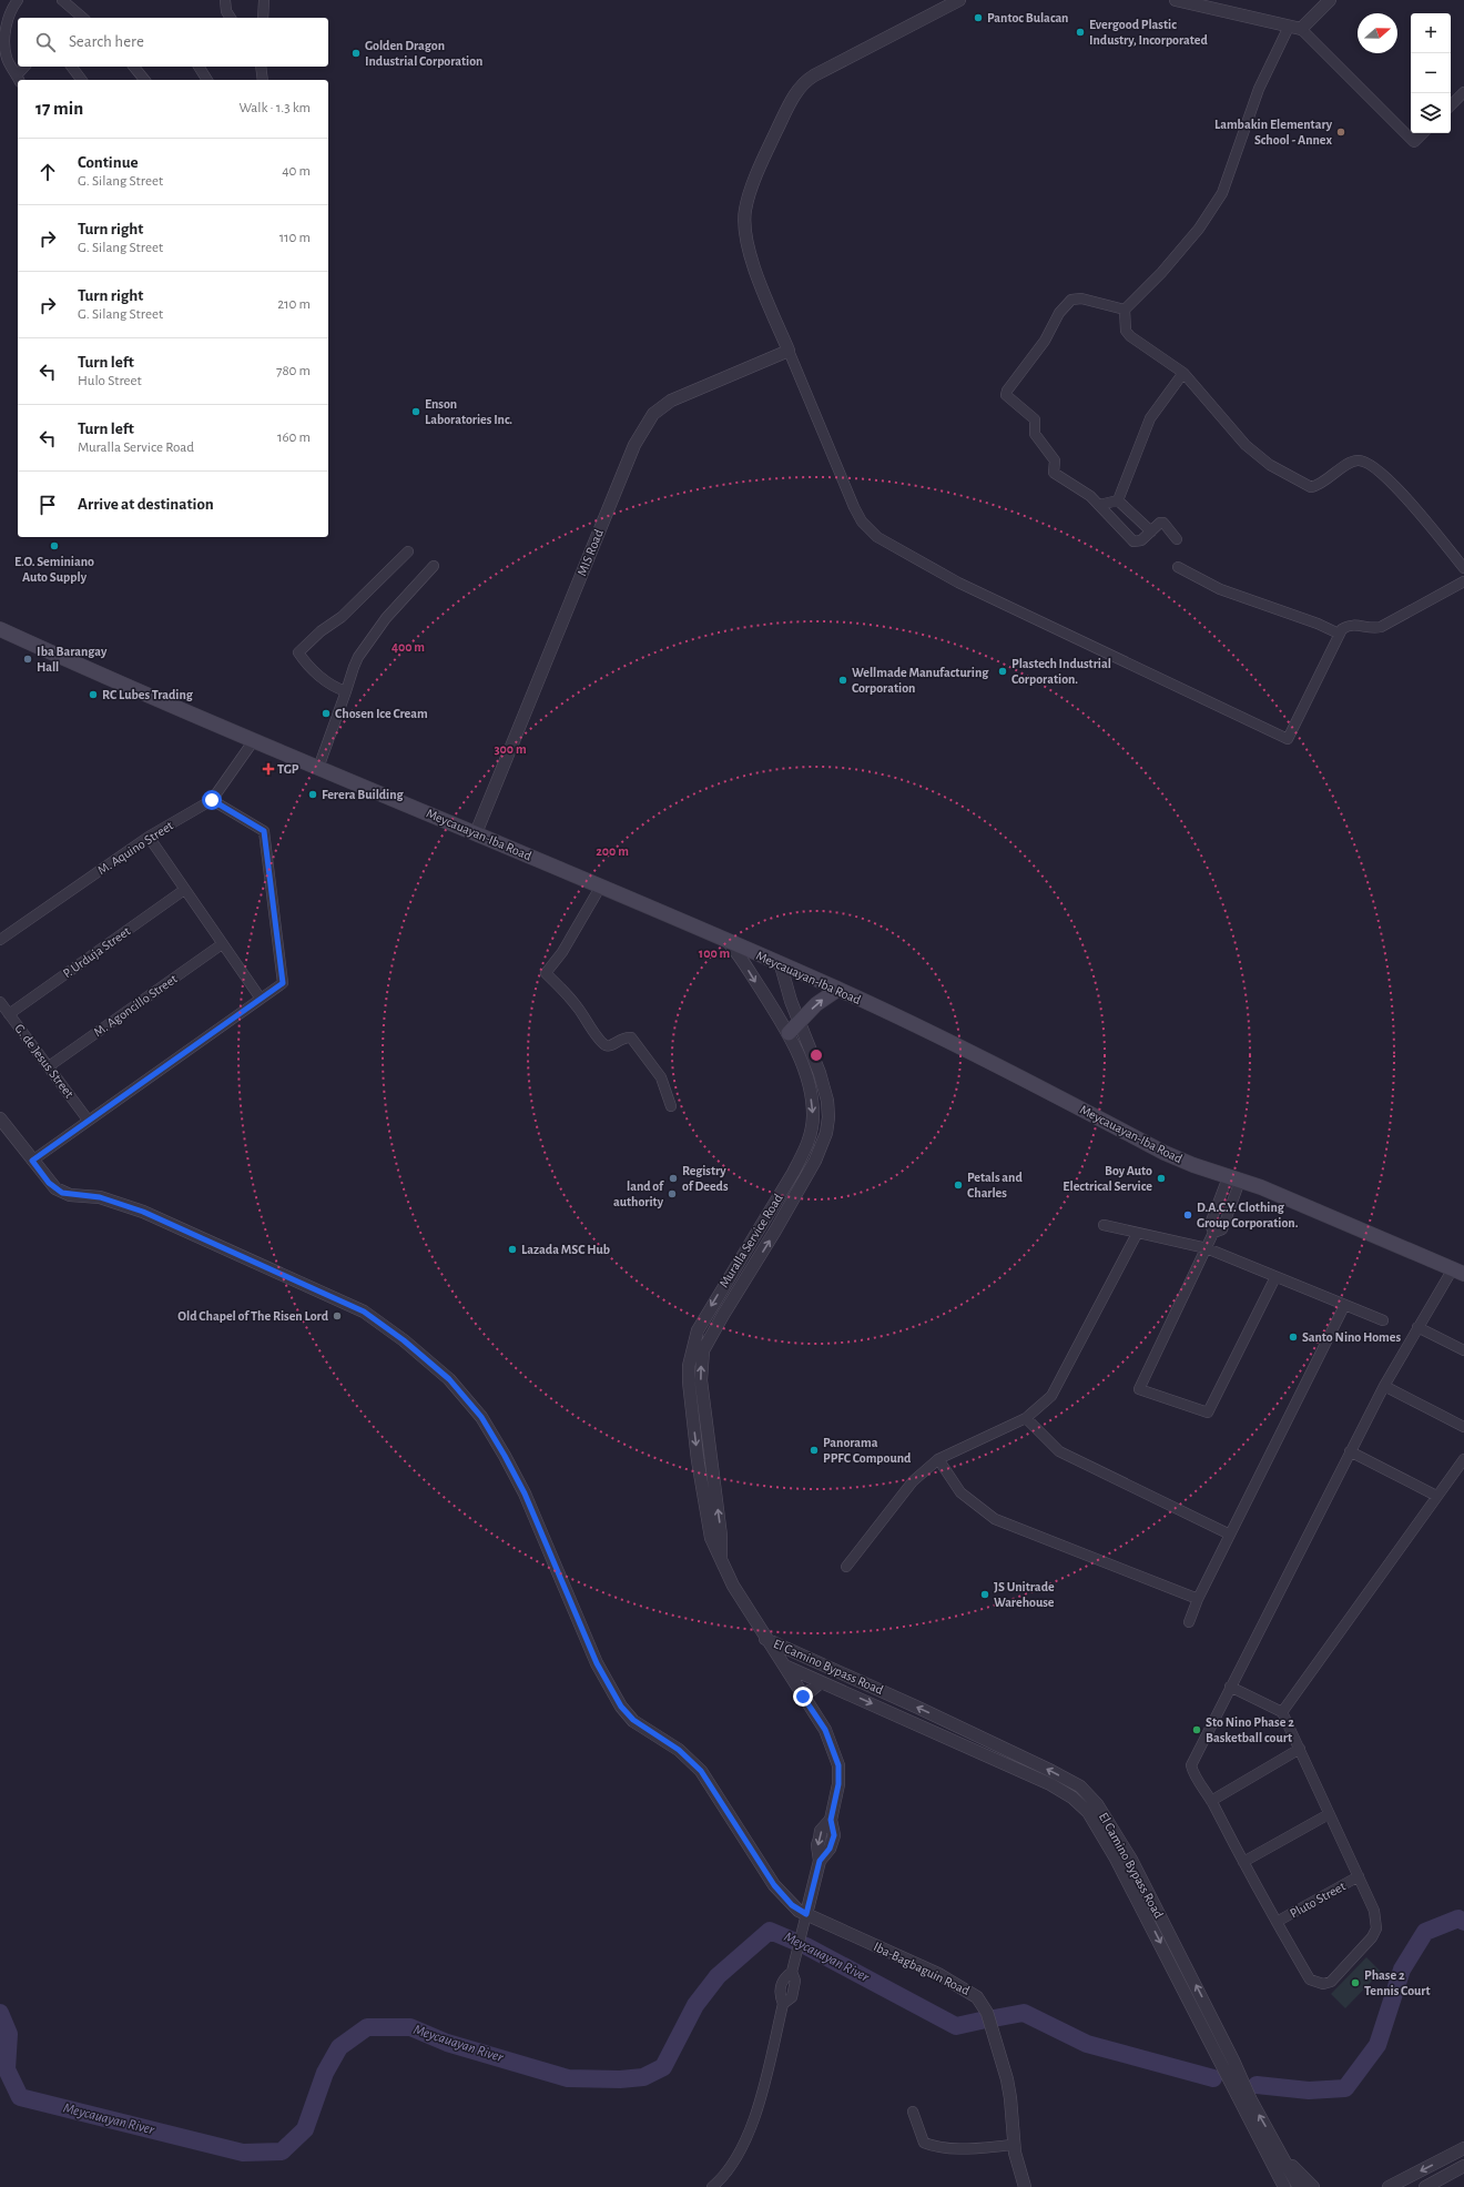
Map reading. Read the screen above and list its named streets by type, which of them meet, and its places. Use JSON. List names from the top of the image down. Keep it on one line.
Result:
{"streets":{"main road":["Meycauayan-Iba Road"],"street":["MIS Road","M. Aquino Street","P. Urduja Street","M. Agoncillo Street","G. de Jesus Street","Muralla Service Road","El Camino Bypass Road","Pluto Street","Iba-Bagbaguin Road"]},"crossings":[["MIS Road","Meycauayan-Iba Road"],["Meycauayan-Iba Road","M. Aquino Street"],["Meycauayan-Iba Road","Muralla Service Road"],["P. Urduja Street","G. de Jesus Street"],["M. Agoncillo Street","G. de Jesus Street"],["Muralla Service Road","El Camino Bypass Road"],["Muralla Service Road","Iba-Bagbaguin Road"]],"water":["Meycauayan River"],"places":{"other":["Pantoc Bulacan","Evergood Plastic Industry, Incorporated","Golden Dragon Industrial Corporation","Lambakin Elementary School - Annex","Enson Laboratories Inc.","E.O. Seminiano Auto Supply","Iba Barangay Hall","Plastech Industrial Corporation.","Wellmade Manufacturing Corporation","RC Lubes Trading","Chosen Ice Cream","Ferera Building","Registry of Deeds","Boy Auto Electrical Service","Petals and Charles","land of authority","D.A.C.Y. Clothing Group Corporation.","Lazada MSC Hub","Old Chapel of The Risen Lord","Santo Nino Homes","Panorama PPFC Compound","JS Unitrade Warehouse","Sto Nino Phase 2 Basketball court","Phase 2 Tennis Court"],"health":["TGP"]},"north":"right","page":{"map_buttons":["+","−"],"search":"Search here","heading":["17 min","Walk · 1.3 km"],"list":[["Continue","G. Silang Street","40 m"],["Turn right","G. Silang Street","110 m"],["Turn right","G. Silang Street","210 m"],["Turn left","Hulo Street","780 m"],["Turn left","Muralla Service Road","160 m"],"Arrive at destination"]},"rings":["400 m","300 m","200 m","100 m"]}
